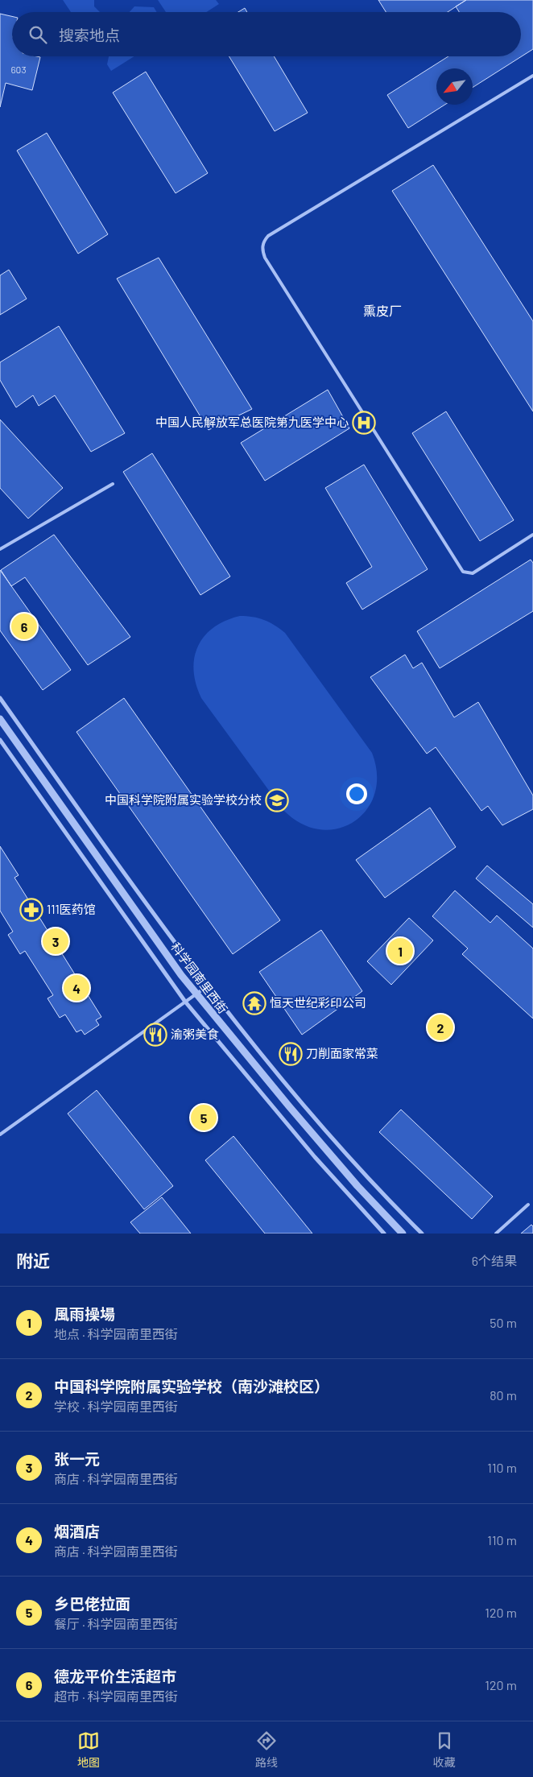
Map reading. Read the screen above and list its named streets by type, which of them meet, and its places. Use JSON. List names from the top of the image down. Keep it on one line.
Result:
{"streets":{"street":["科学园南里西街"]},"districts":["熏皮厂"],"places":{"hospital":["中国人民解放军总医院第九医学中心"],"school or university":["中国科学院附属实验学校分校"],"pharmacy":["111医药馆"],"temple":["恒天世纪彩印公司"],"restaurant":["渝粥美食","刀削面家常菜"]},"house_numbers":["603"],"north":"bottom left","page":{"search":"搜索地点","pins":["6","3","1","4","2","5"],"heading":["附近","6个结果"],"list":[{"mark":"1","name":"風雨操場","note":"地点 · 科学园南里西街","value":"50 m"},{"mark":"2","name":"中国科学院附属实验学校（南沙滩校区）","note":"学校 · 科学园南里西街","value":"80 m"},{"mark":"3","name":"张一元","note":"商店 · 科学园南里西街","value":"110 m"},{"mark":"4","name":"烟酒店","note":"商店 · 科学园南里西街","value":"110 m"},{"mark":"5","name":"乡巴佬拉面","note":"餐厅 · 科学园南里西街","value":"120 m"},{"mark":"6","name":"德龙平价生活超市","note":"超市 · 科学园南里西街","value":"120 m"}],"nav":["地图","路线","收藏"]}}
